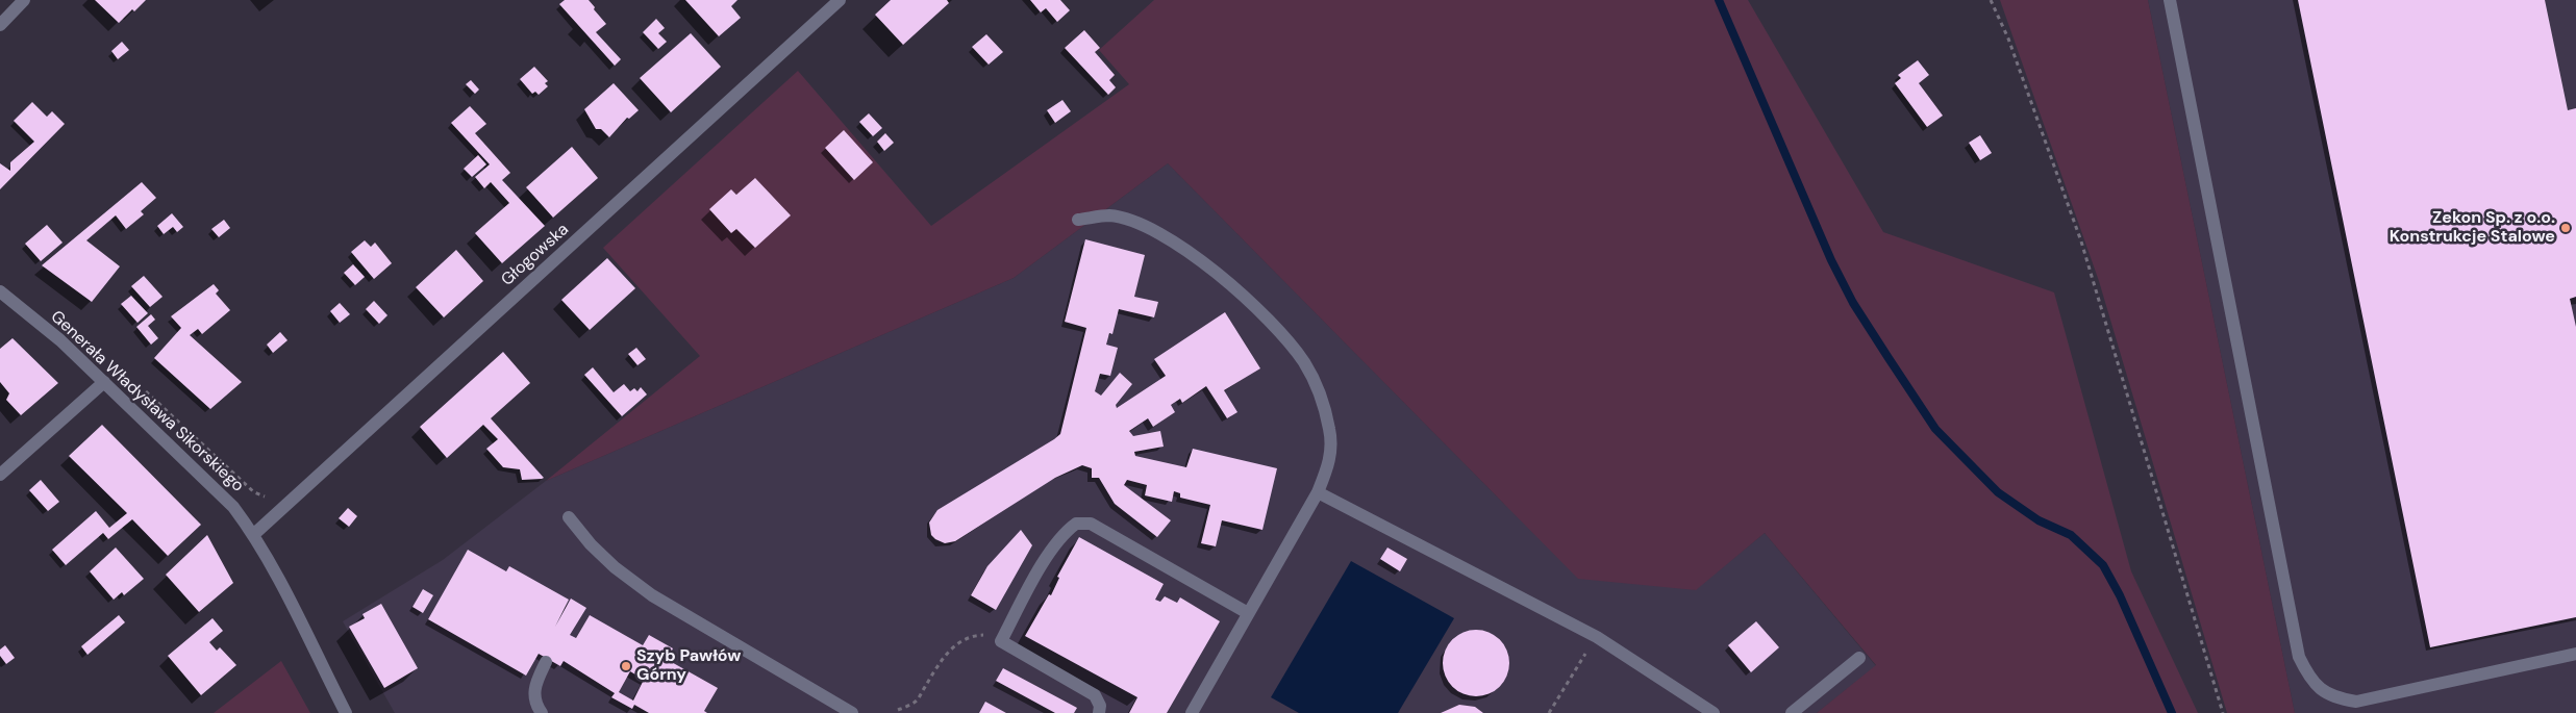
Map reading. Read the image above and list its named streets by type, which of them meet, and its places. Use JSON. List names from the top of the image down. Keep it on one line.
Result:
{"streets":{"street":["Głogowska","Generała Władysława Sikorskiego"]},"crossings":[["Głogowska","Generała Władysława Sikorskiego"]],"places":["Zekon Sp. z o.o. Konstrukcje Stalowe","Szyb Pawłów Górny"]}
